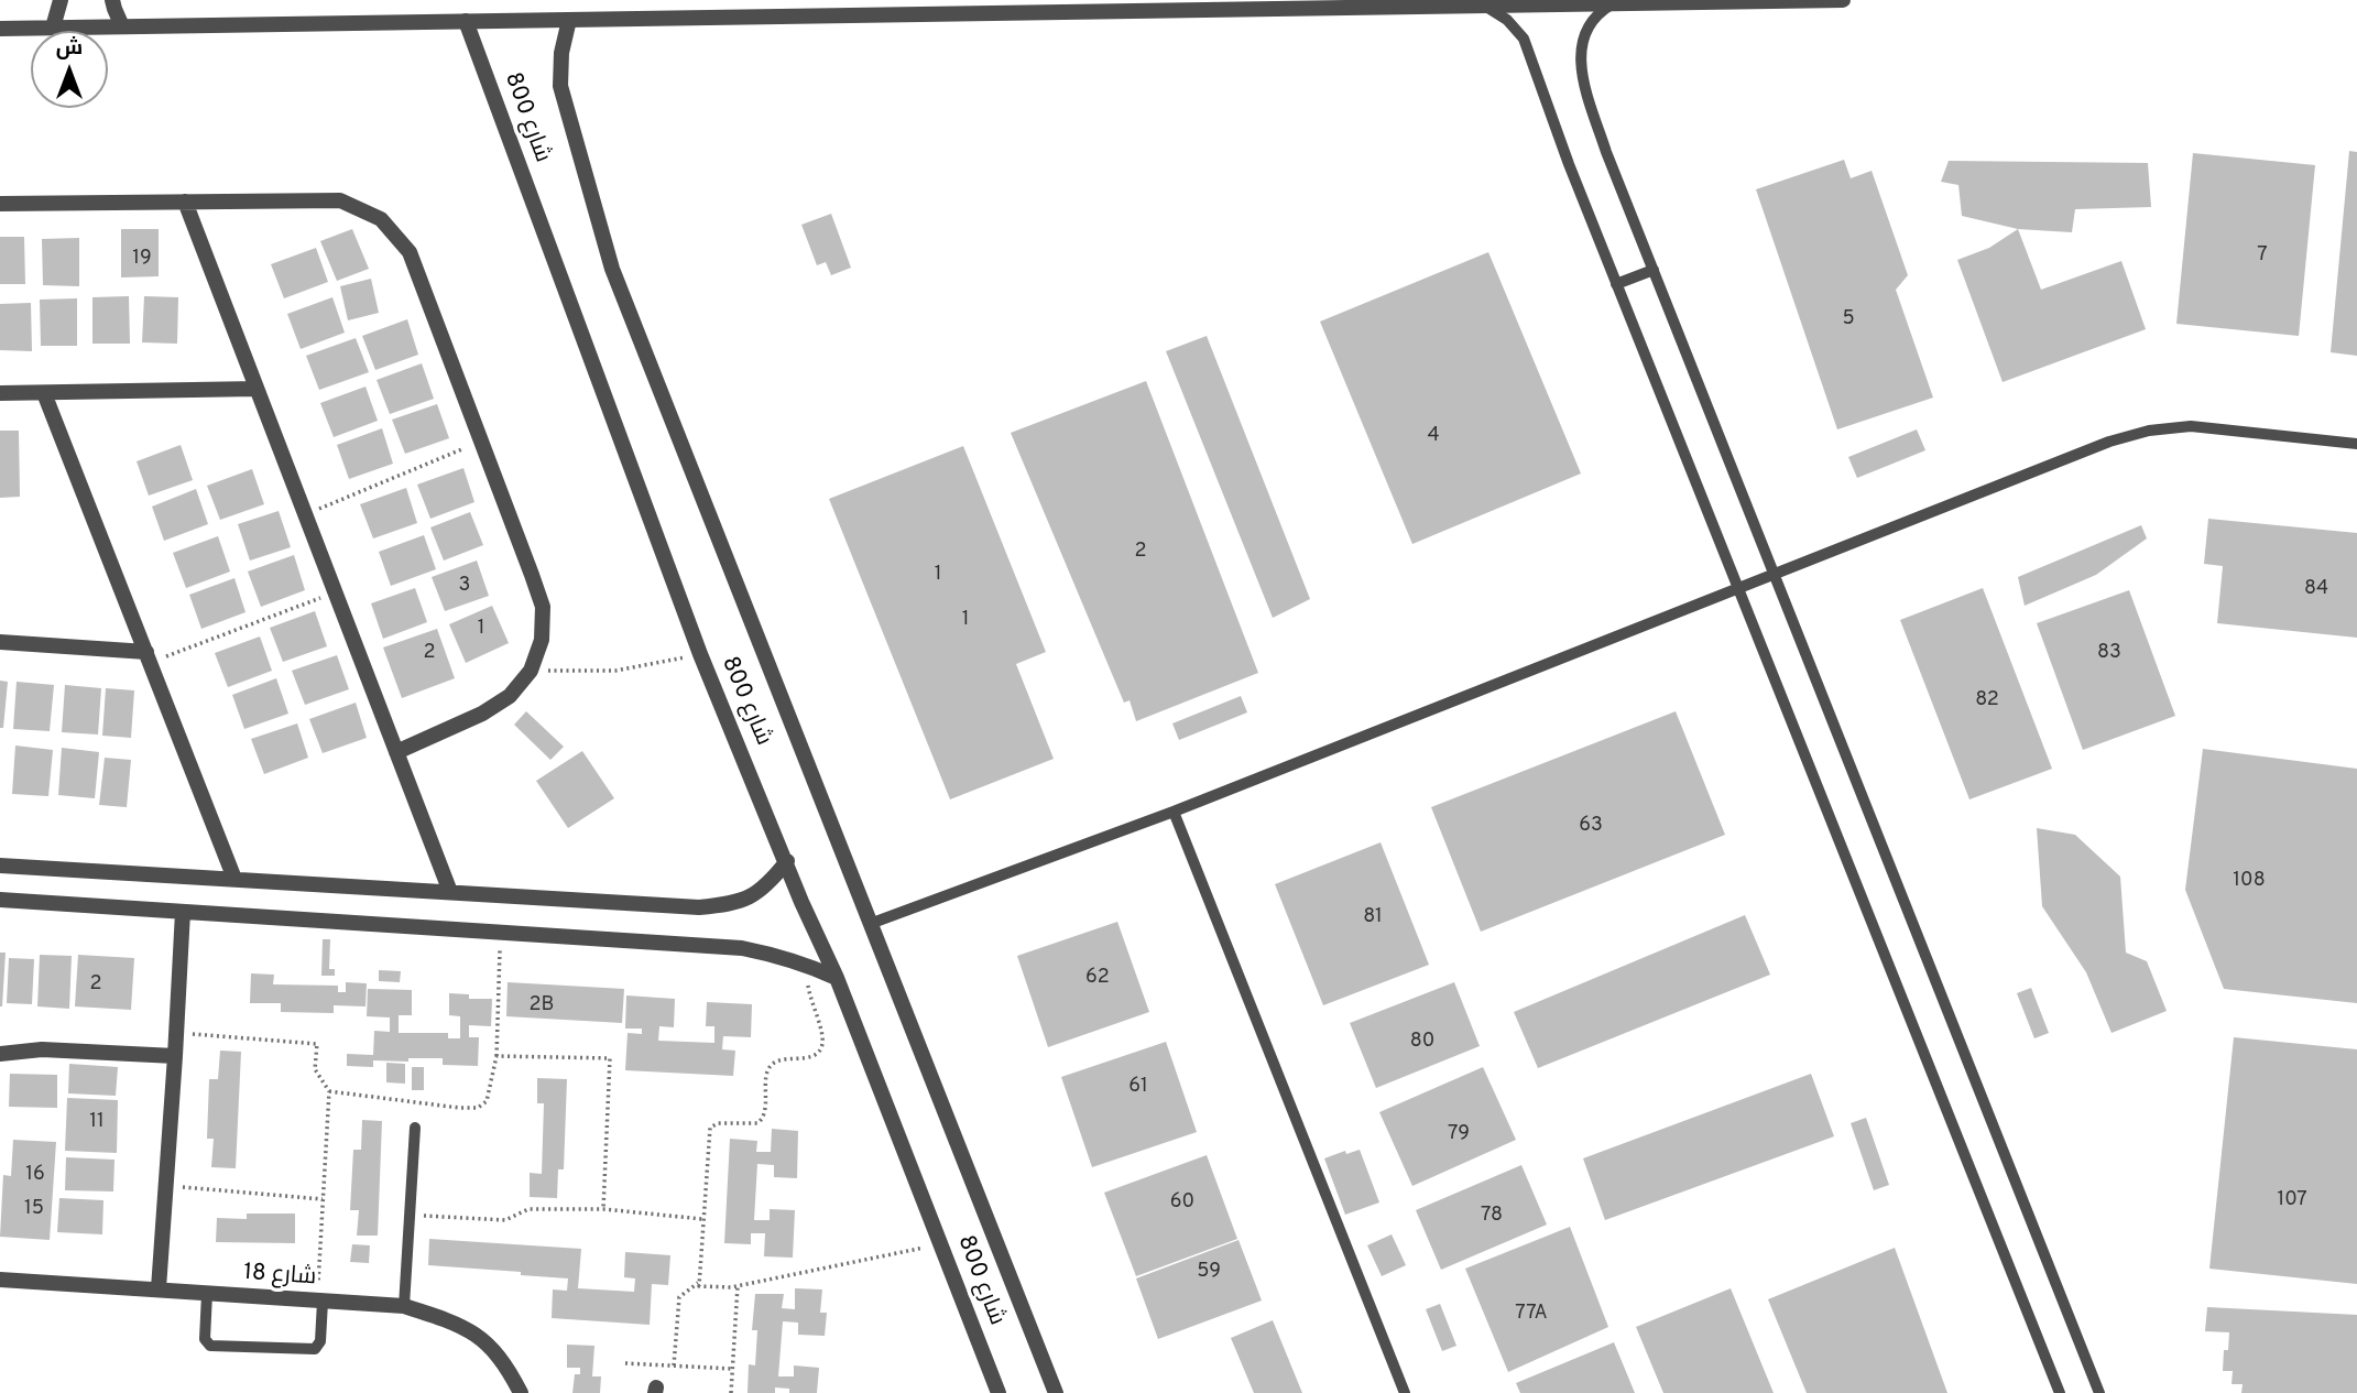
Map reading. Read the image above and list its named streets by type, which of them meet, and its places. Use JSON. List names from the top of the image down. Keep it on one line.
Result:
{"streets":{"street":["شارع 800","شارع 18"]},"house_numbers":["7","19","5","4","2","1","3","84","1","1","2","83","82","63","108","81","62","2","2B","80","61","11","79","16","107","60","15","78","59","77A"],"north":"top"}
